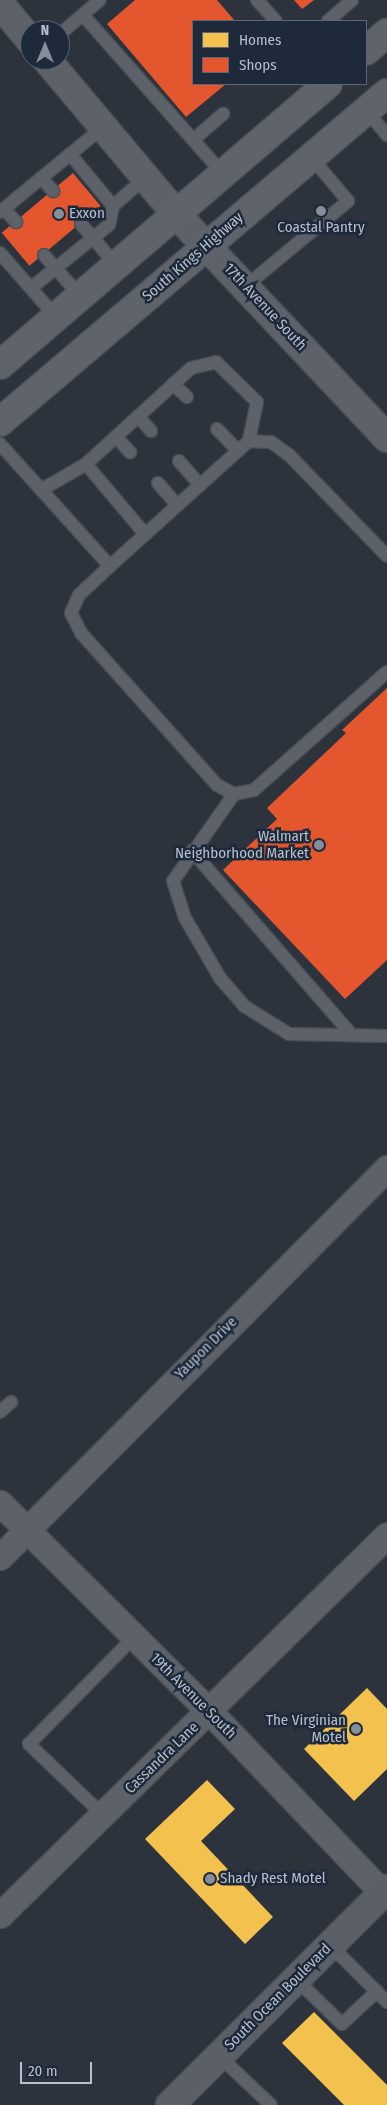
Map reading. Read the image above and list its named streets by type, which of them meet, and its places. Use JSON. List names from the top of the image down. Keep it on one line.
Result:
{"streets":{"main road":["South Kings Highway","South Ocean Boulevard"],"street":["17th Avenue South","Yaupon Drive","19th Avenue South","Cassandra Lane"]},"crossings":[["South Kings Highway","17th Avenue South"],["Yaupon Drive","19th Avenue South"],["19th Avenue South","Cassandra Lane"],["19th Avenue South","South Ocean Boulevard"]],"places":["Coastal Pantry","Exxon","Walmart Neighborhood Market","The Virginian Motel","Shady Rest Motel"],"legend":["Homes","Shops"],"scale_bar":"20 m","north":"top"}
